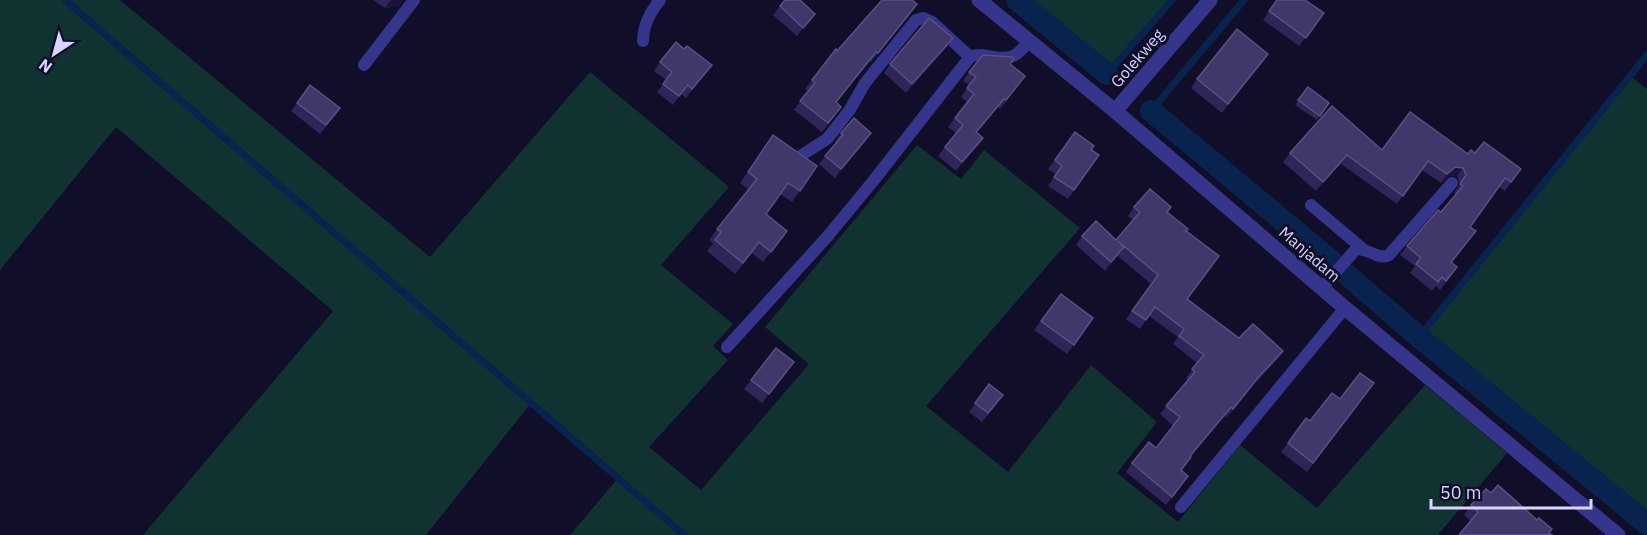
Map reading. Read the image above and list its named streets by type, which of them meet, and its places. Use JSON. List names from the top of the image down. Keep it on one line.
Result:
{"streets":{"street":["Golekweg","Manjadam"]},"crossings":[["Golekweg","Manjadam"]],"scale_bar":"50 m","north":"bottom left"}
